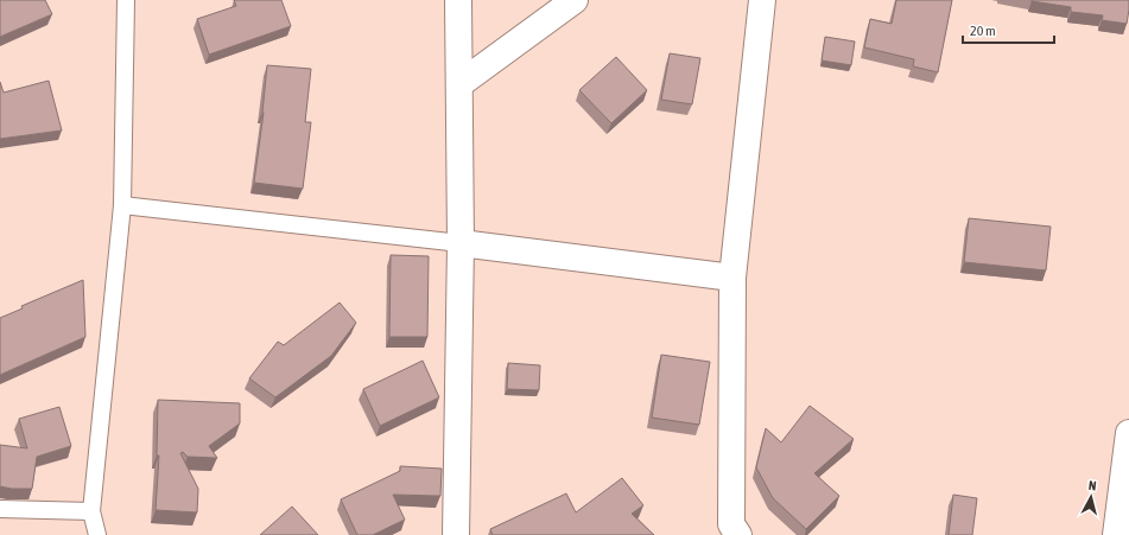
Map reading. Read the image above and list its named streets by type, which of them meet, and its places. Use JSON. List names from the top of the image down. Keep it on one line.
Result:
{"scale_bar":"20 m","north":"top"}
